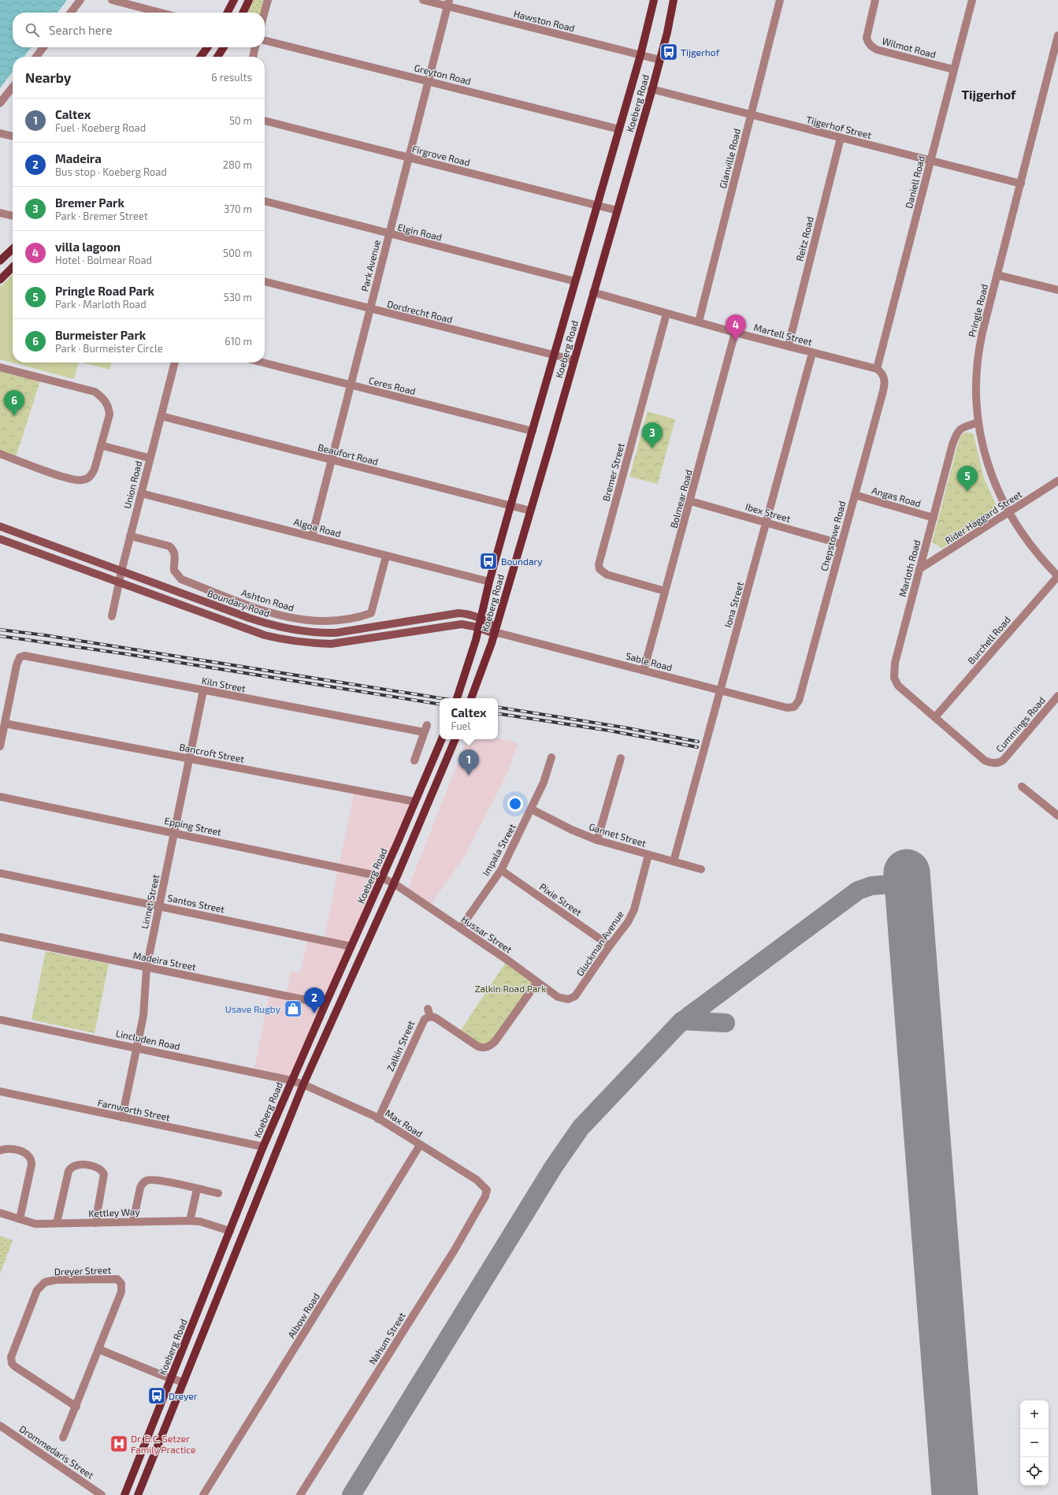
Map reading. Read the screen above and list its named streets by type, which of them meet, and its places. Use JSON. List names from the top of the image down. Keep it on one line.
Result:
{"streets":{"main road":["Koeberg Road","Boundary Road"],"street":["Hawston Road","Wilmot Road","Greyton Road","Tijgerhof Street","Firgrove Road","Glanville Road","Daniell Road","Elgin Road","Reitz Road","Park Avenue","Pringle Road","Dordrecht Road","Martell Street","Ceres Road","Beaufort Road","Bremer Street","Union Road","Angas Road","Bolmear Road","Ibex Street","Rider Haggard Street","Algoa Road","Chepstowe Road","Marloth Road","Ashton Road","Iona Street","Burchell Road","Sable Road","Kiln Street","Cummings Road","Bancroft Street","Epping Street","Gannet Street","Impala Street","Pixie Street","Linnet Street","Santos Street","Hussar Street","Gluckman Avenue","Madeira Street","Lincluden Road","Zalkin Street","Farnworth Street","Max Road","Kettley Way","Dreyer Street","Albow Road","Nahum Street","Drommedaris Street"]},"crossings":[["Hawston Road","Koeberg Road"],["Hawston Road","Park Avenue"],["Wilmot Road","Daniell Road"],["Greyton Road","Koeberg Road"],["Greyton Road","Park Avenue"],["Koeberg Road","Tijgerhof Street"],["Koeberg Road","Firgrove Road"],["Koeberg Road","Elgin Road"],["Koeberg Road","Dordrecht Road"],["Koeberg Road","Martell Street"],["Koeberg Road","Ceres Road"],["Koeberg Road","Beaufort Road"],["Koeberg Road","Algoa Road"],["Koeberg Road","Boundary Road"],["Koeberg Road","Sable Road"],["Koeberg Road","Bancroft Street"],["Koeberg Road","Epping Street"],["Koeberg Road","Santos Street"],["Koeberg Road","Madeira Street"],["Koeberg Road","Lincluden Road"],["Koeberg Road","Farnworth Street"],["Koeberg Road","Kettley Way"],["Tijgerhof Street","Glanville Road"],["Tijgerhof Street","Daniell Road"],["Tijgerhof Street","Reitz Road"],["Tijgerhof Street","Pringle Road"],["Firgrove Road","Park Avenue"],["Glanville Road","Martell Street"],["Daniell Road","Martell Street"],["Daniell Road","Chepstowe Road"],["Elgin Road","Park Avenue"],["Reitz Road","Martell Street"],["Park Avenue","Dordrecht Road"],["Park Avenue","Ceres Road"],["Park Avenue","Beaufort Road"],["Park Avenue","Algoa Road"],["Pringle Road","Rider Haggard Street"],["Pringle Road","Marloth Road"],["Pringle Road","Burchell Road"],["Martell Street","Bremer Street"],["Martell Street","Bolmear Road"],["Martell Street","Chepstowe Road"],["Martell Street","Iona Street"],["Beaufort Road","Union Road"],["Bremer Street","Bolmear Road"],["Union Road","Algoa Road"],["Union Road","Ashton Road"],["Union Road","Boundary Road"],["Angas Road","Chepstowe Road"],["Angas Road","Marloth Road"],["Bolmear Road","Ibex Street"],["Bolmear Road","Sable Road"],["Ibex Street","Chepstowe Road"],["Ibex Street","Iona Street"],["Rider Haggard Street","Marloth Road"],["Algoa Road","Ashton Road"],["Chepstowe Road","Sable Road"],["Marloth Road","Burchell Road"],["Marloth Road","Cummings Road"],["Boundary Road","Sable Road"],["Iona Street","Sable Road"],["Iona Street","Gannet Street"],["Kiln Street","Bancroft Street"],["Kiln Street","Linnet Street"],["Bancroft Street","Linnet Street"],["Epping Street","Linnet Street"],["Epping Street","Hussar Street"],["Gannet Street","Impala Street"],["Gannet Street","Gluckman Avenue"],["Impala Street","Pixie Street"],["Impala Street","Hussar Street"],["Pixie Street","Gluckman Avenue"],["Linnet Street","Santos Street"],["Linnet Street","Madeira Street"],["Linnet Street","Lincluden Road"],["Linnet Street","Farnworth Street"],["Hussar Street","Gluckman Avenue"],["Lincluden Road","Max Road"],["Zalkin Street","Max Road"],["Max Road","Albow Road"],["Max Road","Nahum Street"]],"districts":["Tijgerhof"],"parks":["Zalkin Road Park"],"places":{"bus stop":["Tijgerhof","Boundary","Dreyer"],"shop":["Usave Rugby"],"hospital":["Dr. B.C. Setzer Family Practice"]},"page":{"search":"Search here","heading":["Nearby","6 results"],"list":[{"mark":"1","name":"Caltex","note":"Fuel · Koeberg Road","value":"50 m"},{"mark":"2","name":"Madeira","note":"Bus stop · Koeberg Road","value":"280 m"},{"mark":"3","name":"Bremer Park","note":"Park · Bremer Street","value":"370 m"},{"mark":"4","name":"villa lagoon","note":"Hotel · Bolmear Road","value":"500 m"},{"mark":"5","name":"Pringle Road Park","note":"Park · Marloth Road","value":"530 m"},{"mark":"6","name":"Burmeister Park","note":"Park · Burmeister Circle","value":"610 m"}],"pins":["4","6","3","5","1","2"],"popup":["Caltex","Fuel"],"map_buttons":["+","−"]}}
